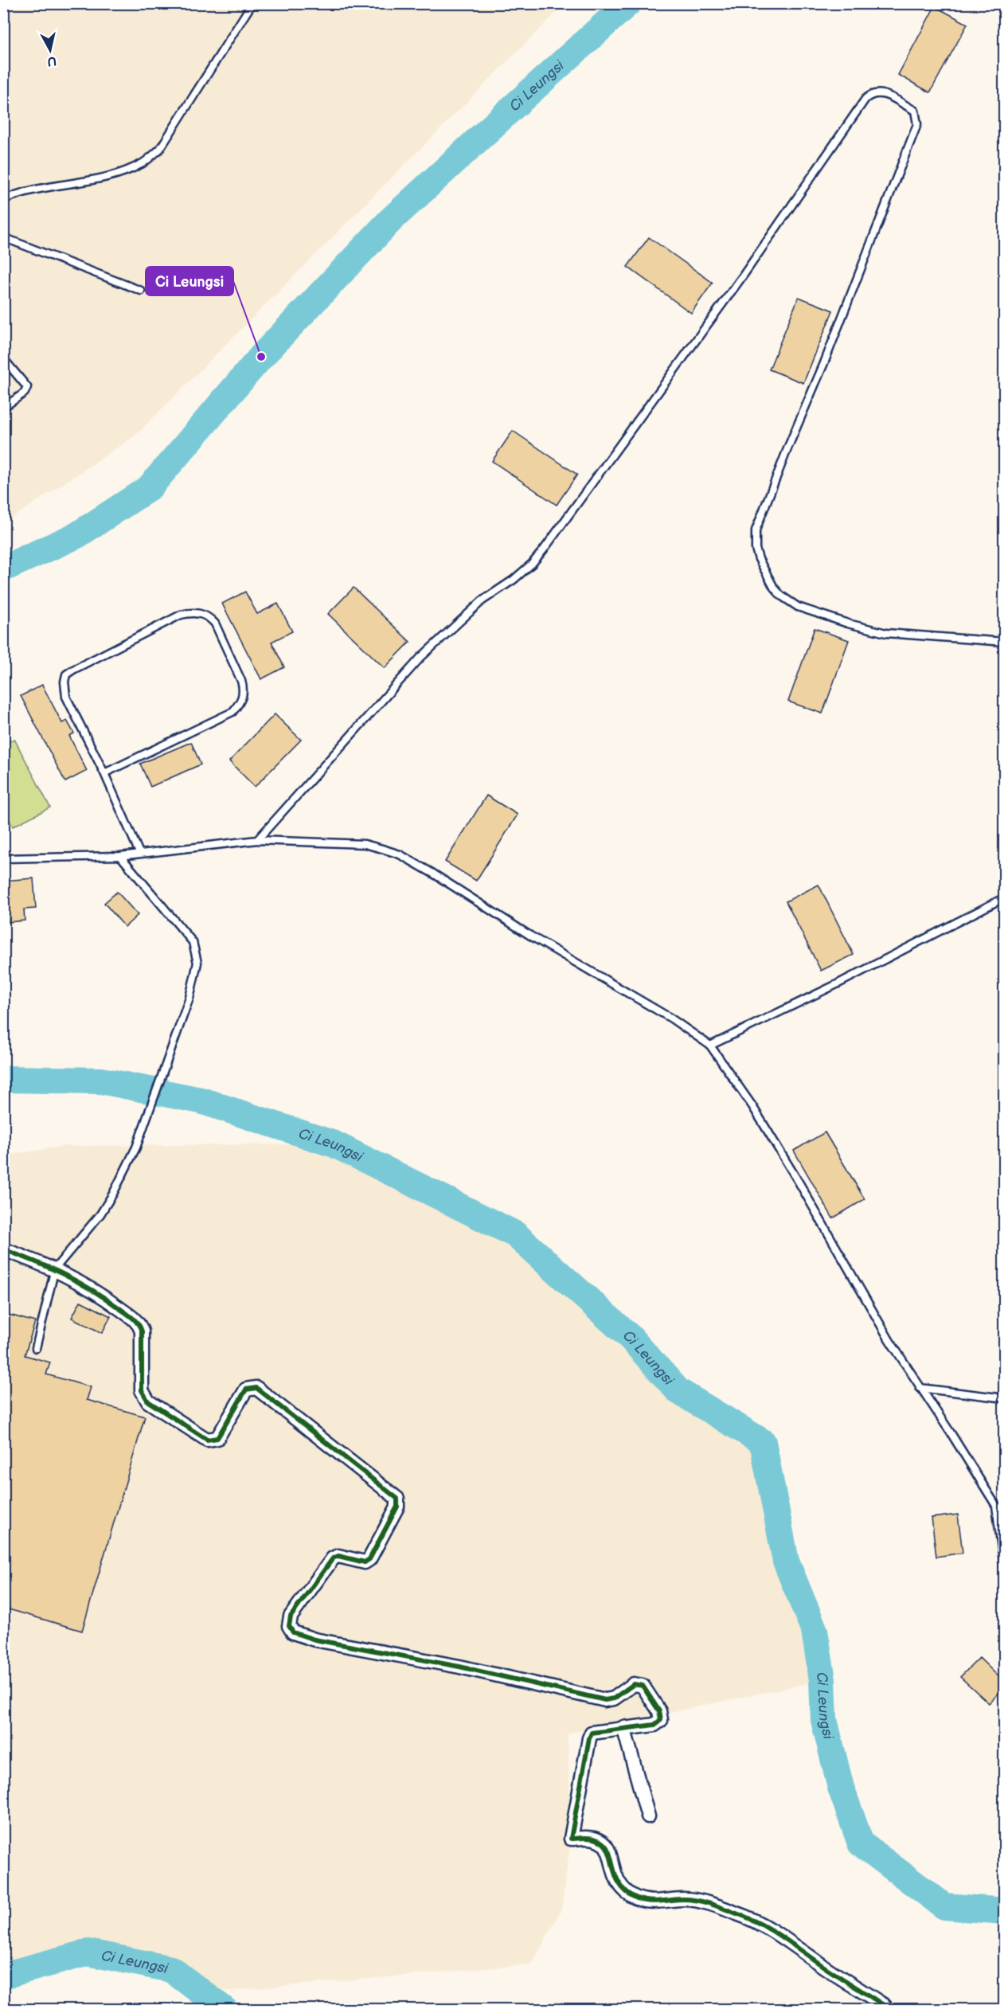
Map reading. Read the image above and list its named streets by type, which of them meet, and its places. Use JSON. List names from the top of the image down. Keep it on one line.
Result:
{"water":["Ci Leungsi"],"places":["Ci Leungsi"],"north":"bottom"}
